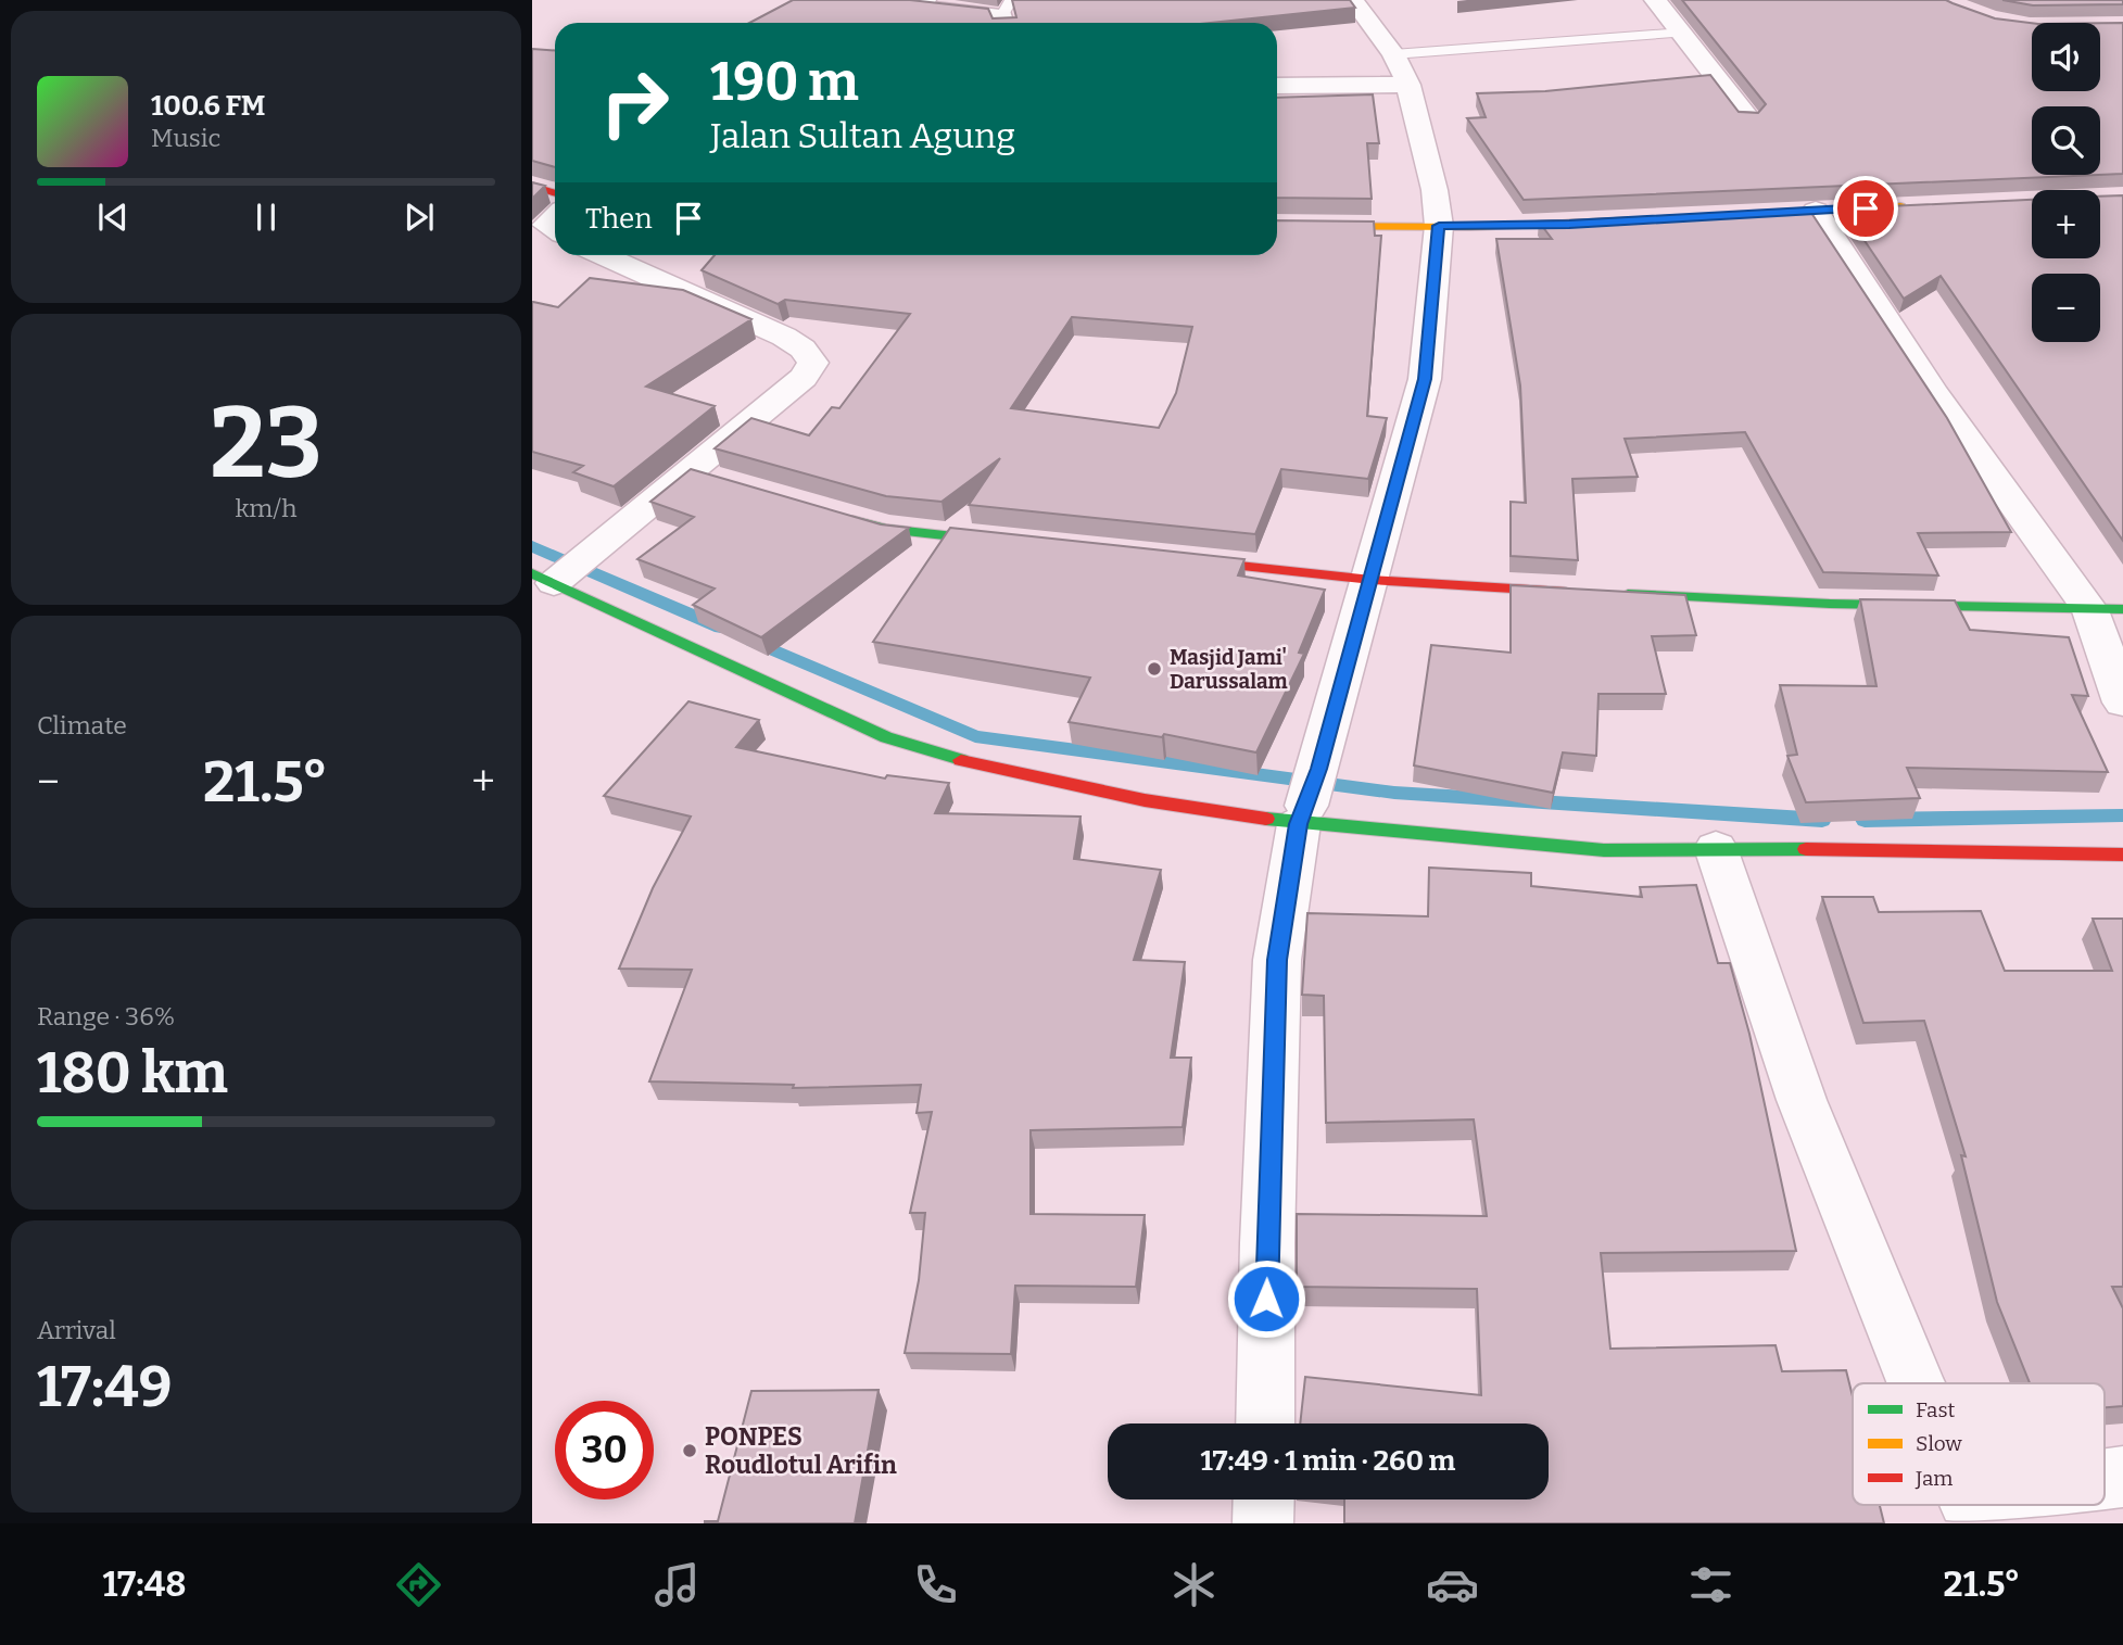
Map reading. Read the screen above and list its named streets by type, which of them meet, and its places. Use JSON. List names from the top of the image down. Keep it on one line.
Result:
{"places":["Masjid Jami' Darussalam","PONPES Roudlotul Arifin"],"legend":["Fast","Slow","Jam"],"page":{"map_buttons":["+","−"],"turn":["190 m","Jalan Sultan Agung"],"song":["100.6 FM","Music"],"then":"Then","tile":[["23","km/h"],"Climate",["Range · 36%","180 km"],["Arrival","17:49"]],"heat":["−","21.5°","+"],"limit":"30","trip":"17:49 · 1 min · 260 m","tabs":["17:48","21.5°"]}}
